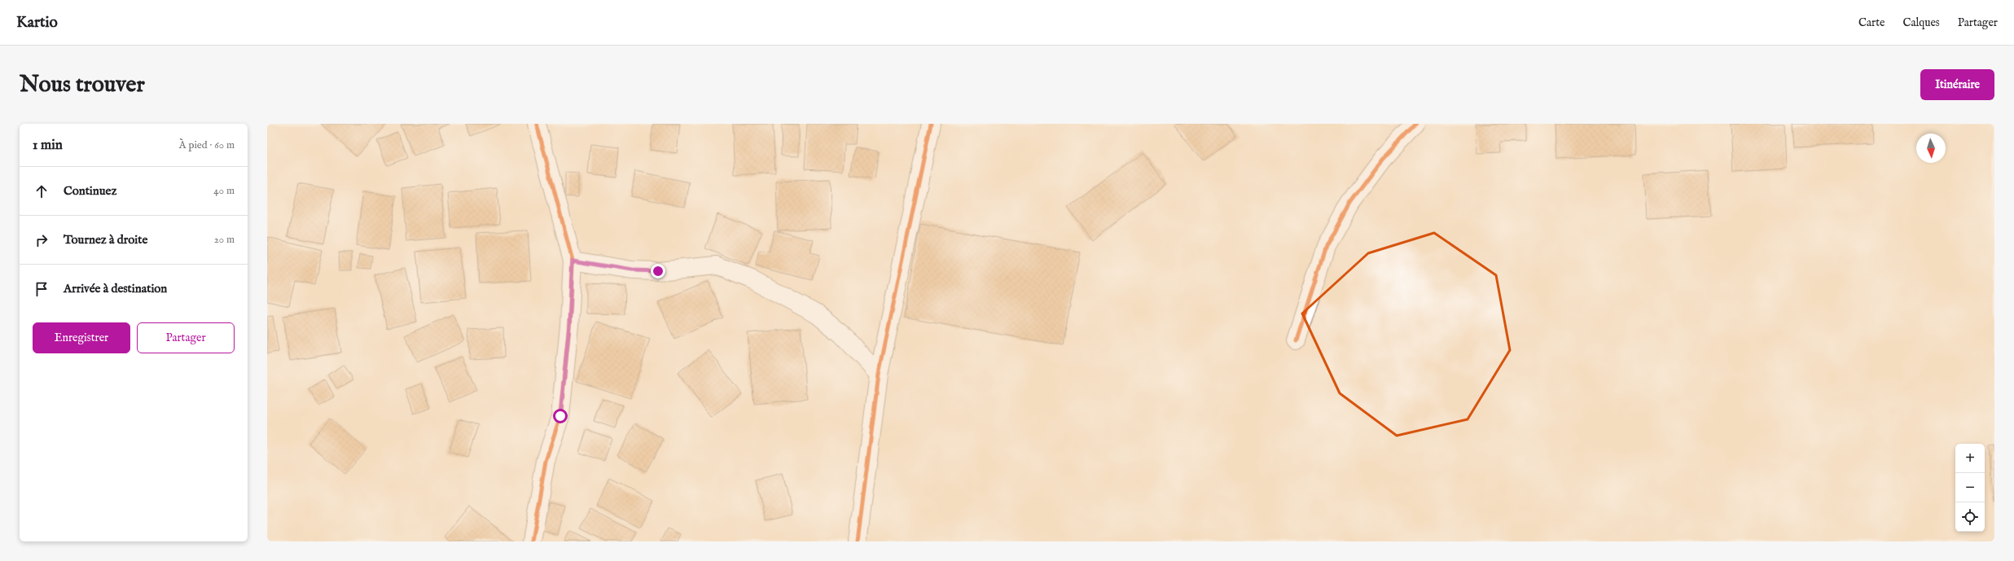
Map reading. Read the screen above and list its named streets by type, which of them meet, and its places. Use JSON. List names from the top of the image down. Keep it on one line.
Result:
{"north":"bottom","page":{"header":"Kartio","nav":["Carte","Calques","Partager"],"buttons":["Itinéraire",["Enregistrer","Partager"]],"title":"Nous trouver","heading":["1 min","À pied · 60 m"],"list":[["Continuez","40 m"],["Tournez à droite","20 m"],"Arrivée à destination"],"map_buttons":["+","−"]}}
